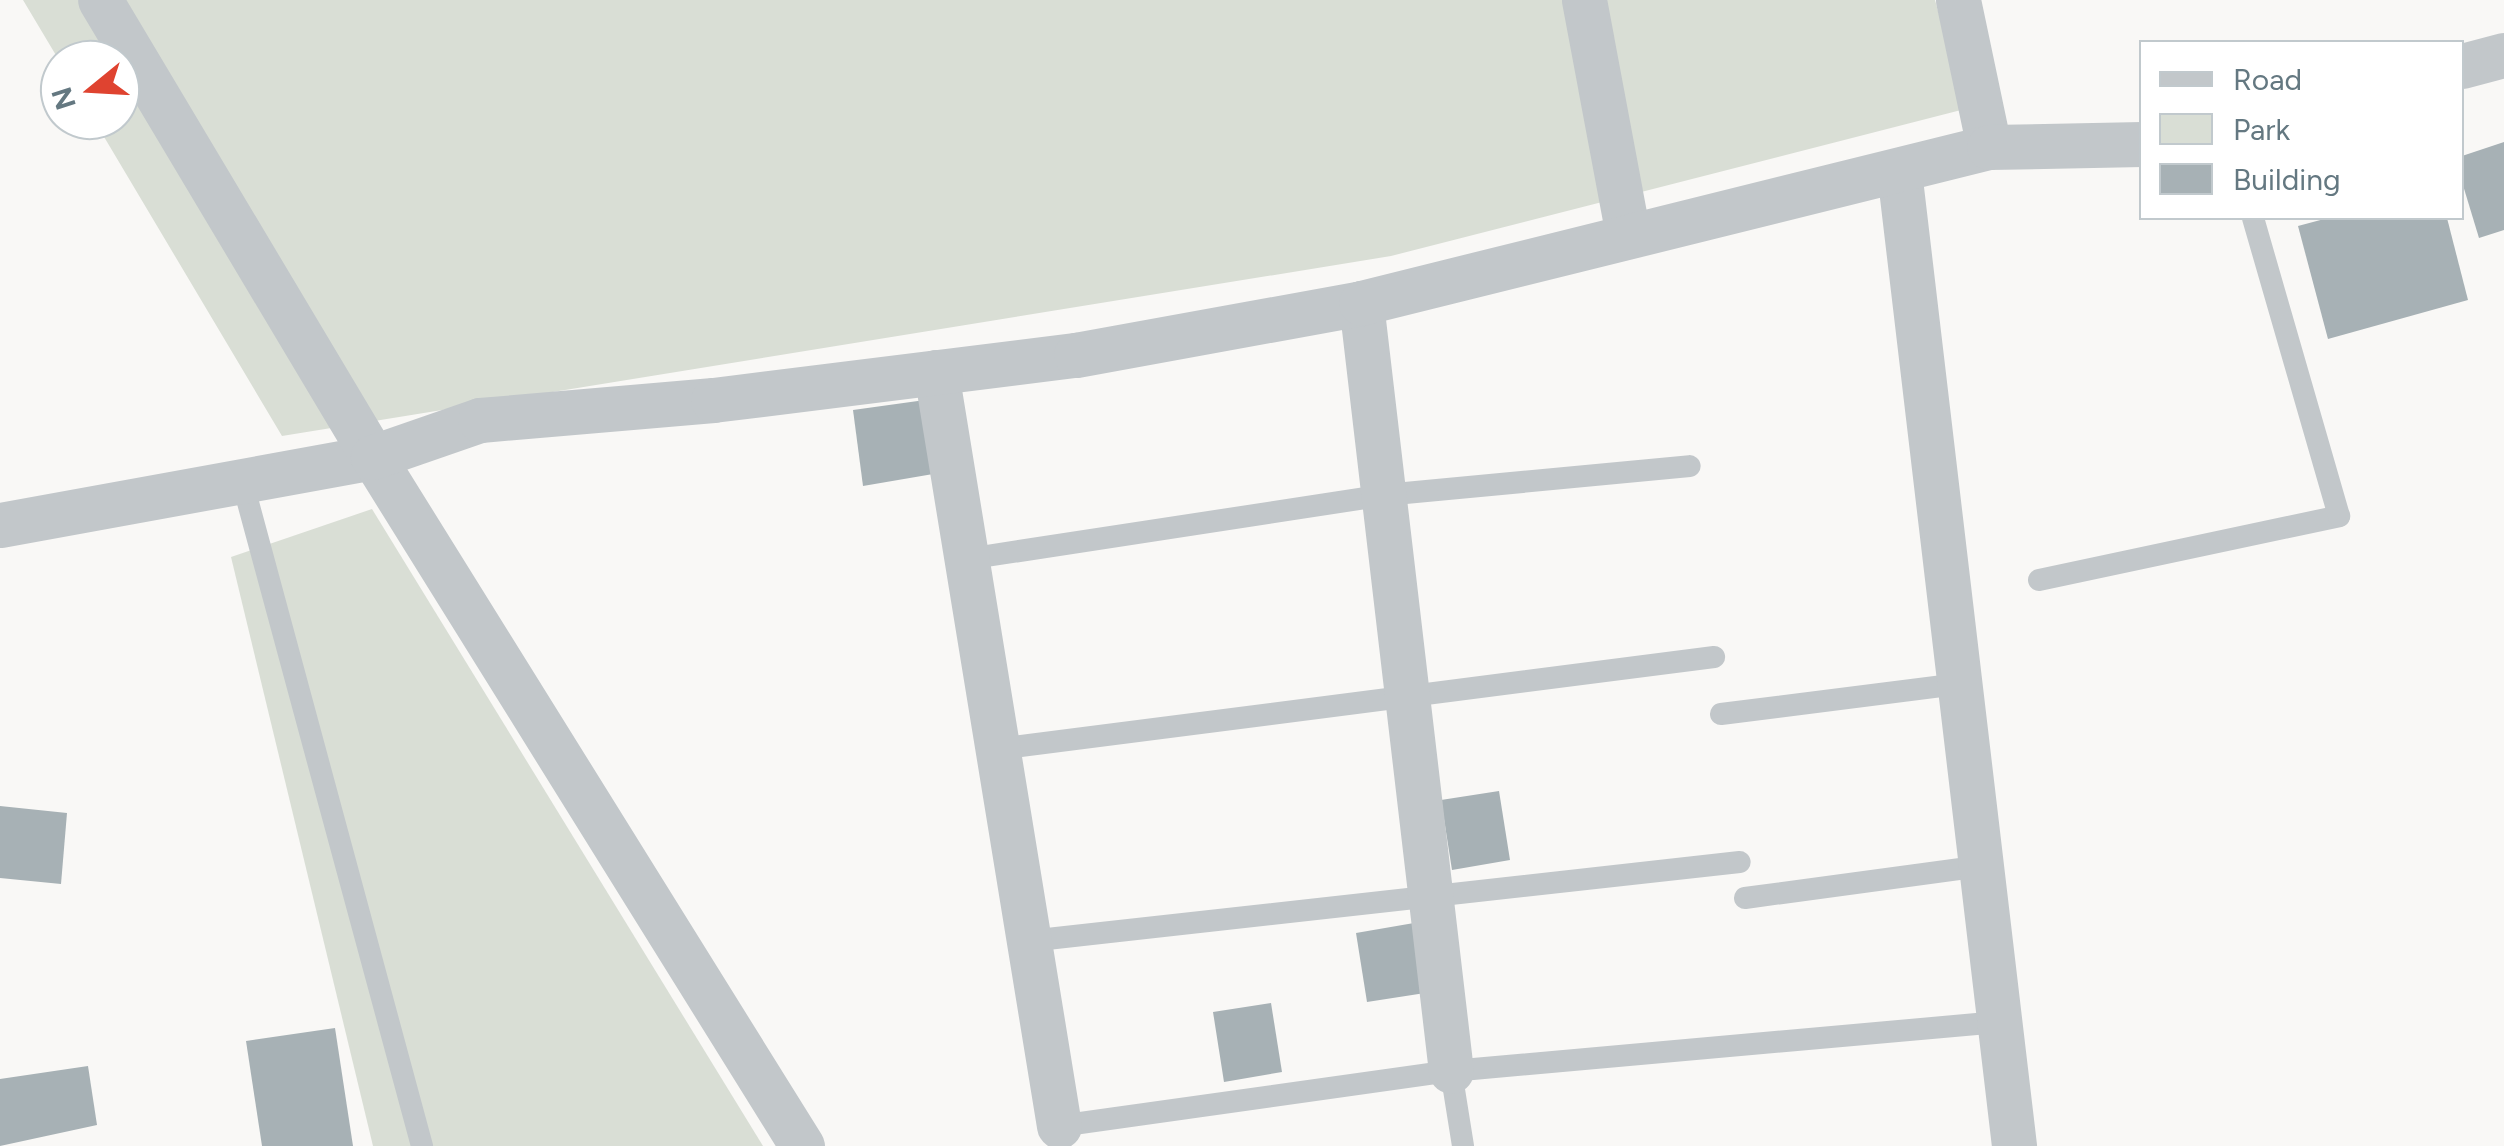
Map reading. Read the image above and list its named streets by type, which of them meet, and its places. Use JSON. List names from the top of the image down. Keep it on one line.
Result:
{"legend":["Road","Park","Building"],"north":"left"}
